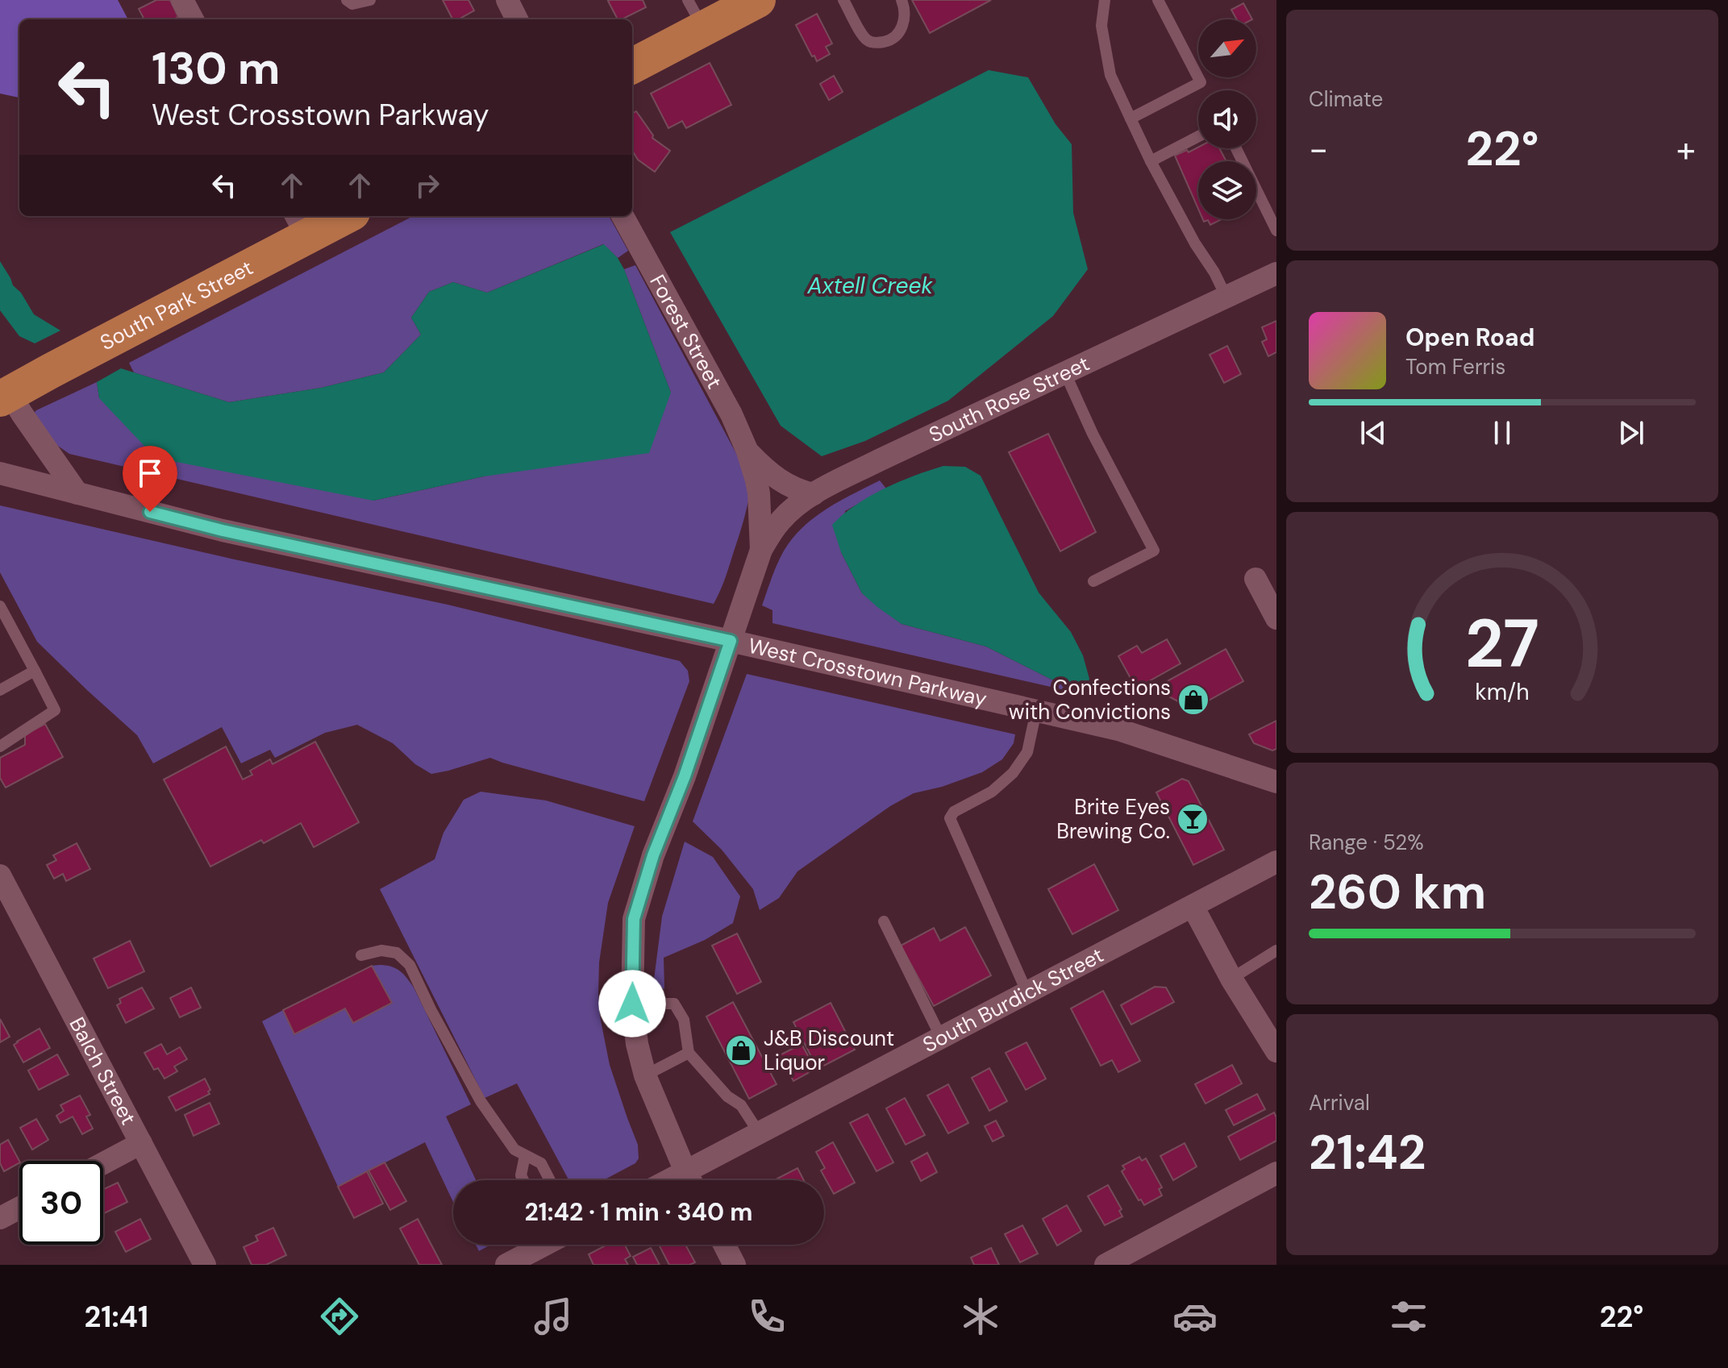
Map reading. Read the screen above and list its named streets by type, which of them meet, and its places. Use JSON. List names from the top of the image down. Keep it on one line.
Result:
{"streets":{"main road":["South Park Street"],"street":["Forest Street","South Rose Street","West Crosstown Parkway","South Burdick Street","Balch Street"]},"crossings":[["Forest Street","South Rose Street"]],"water":["Axtell Creek"],"places":{"shop":["Confections with Convictions","J&B Discount Liquor"],"bar":["Brite Eyes Brewing Co."]},"north":"top right","page":{"tile":["Climate",["Range · 52%","260 km"],["Arrival","21:42"]],"turn":["130 m","West Crosstown Parkway"],"heat":["−","22°","+"],"song":["Open Road","Tom Ferris"],"limit":"30","trip":"21:42 · 1 min · 340 m","tabs":["21:41","22°"],"gauge":["27","km/h"]}}
